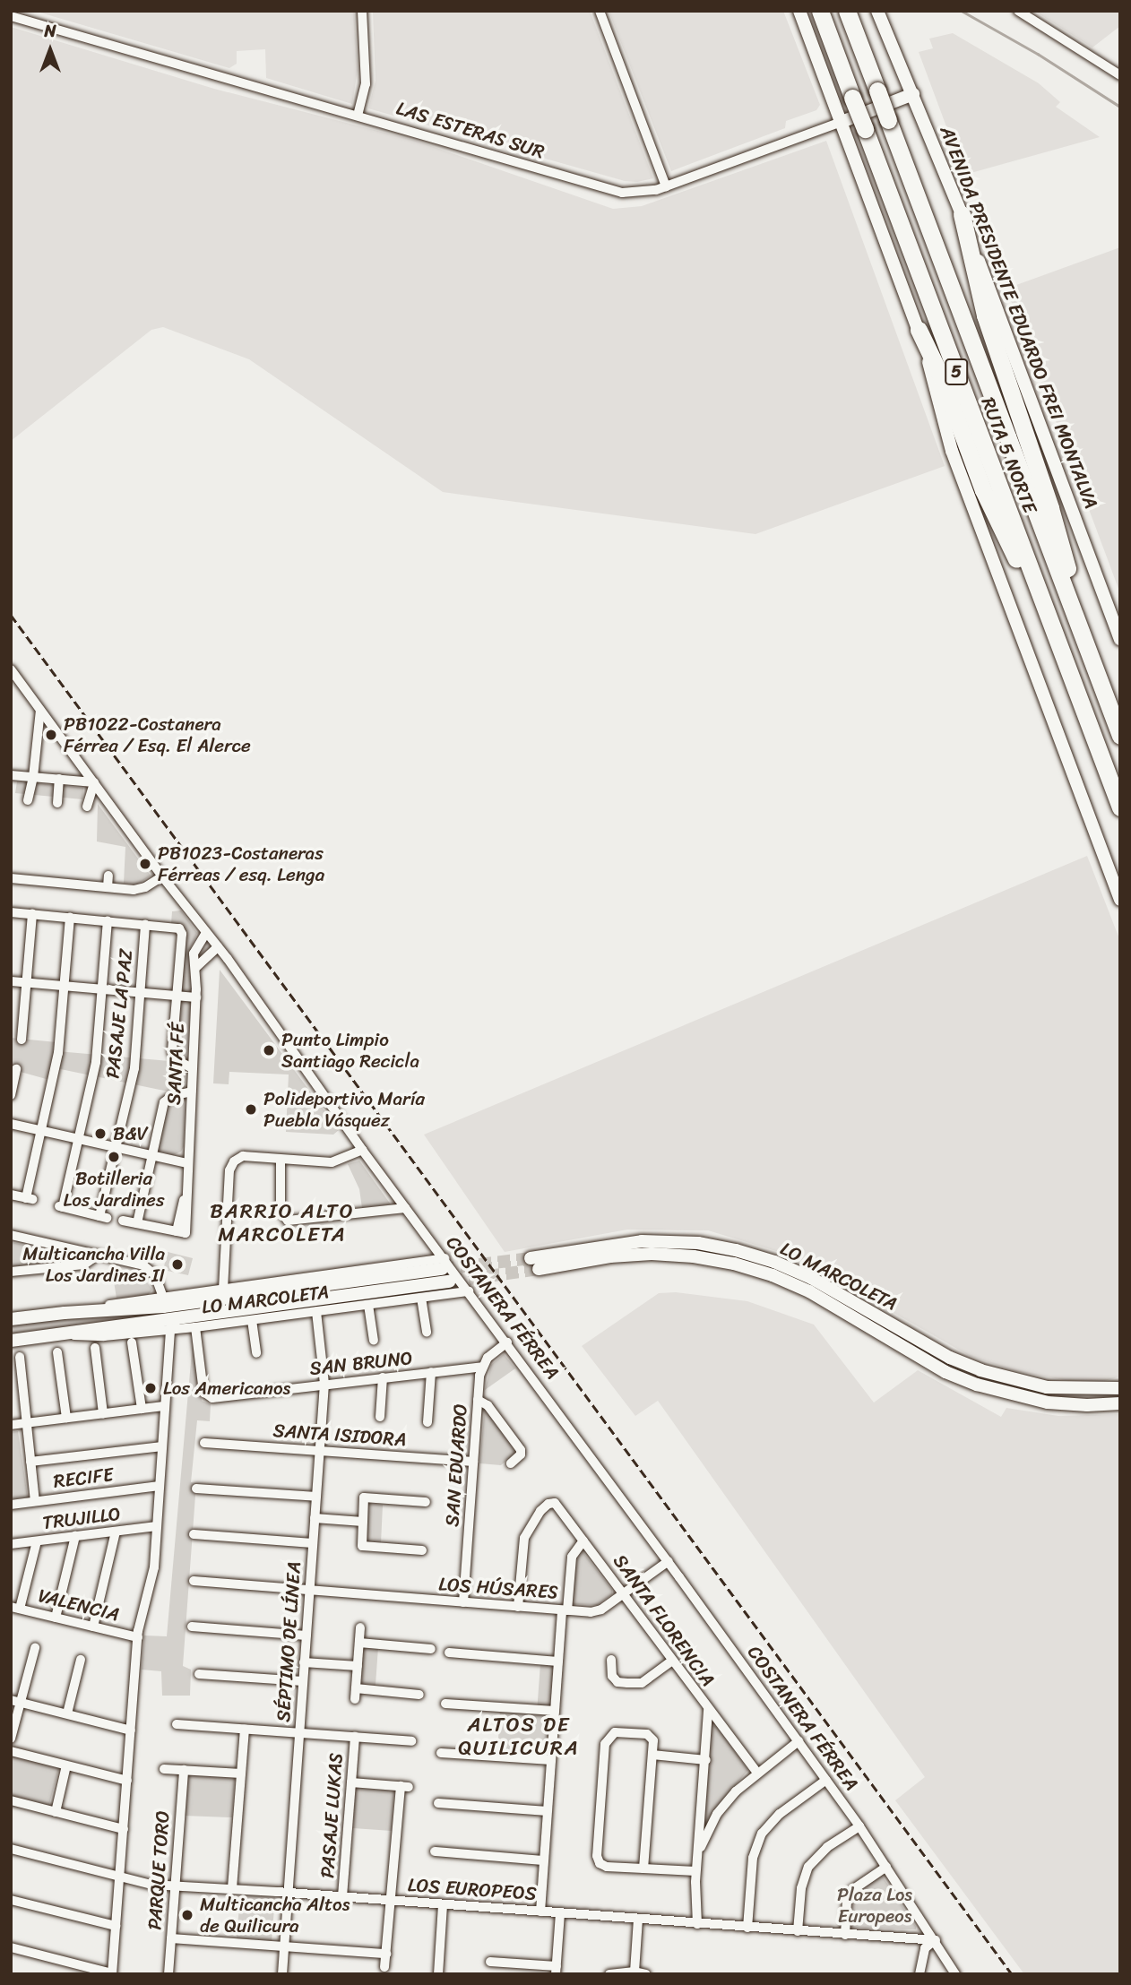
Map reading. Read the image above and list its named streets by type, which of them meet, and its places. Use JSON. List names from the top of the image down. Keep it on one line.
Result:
{"streets":{"highway":["5","RUTA 5 NORTE"],"main road":["LAS ESTERAS SUR","AVENIDA PRESIDENTE EDUARDO FREI MONTALVA","LO MARCOLETA"],"street":["PASAJE LA PAZ","SANTA FÉ","COSTANERA FÉRREA","SAN BRUNO","SANTA ISIDORA","SAN EDUARDO","RECIFE","TRUJILLO","LOS HÚSARES","VALENCIA","SANTA FLORENCIA","SÉPTIMO DE LÍNEA","PASAJE LUKAS","PARQUE TORO","LOS EUROPEOS"]},"crossings":[["LAS ESTERAS SUR","AVENIDA PRESIDENTE EDUARDO FREI MONTALVA"],["SANTA FÉ","COSTANERA FÉRREA"],["LO MARCOLETA","COSTANERA FÉRREA"],["LO MARCOLETA","SAN BRUNO"],["LO MARCOLETA","SÉPTIMO DE LÍNEA"],["COSTANERA FÉRREA","LOS HÚSARES"],["COSTANERA FÉRREA","LOS EUROPEOS"],["SAN BRUNO","SAN EDUARDO"],["SAN BRUNO","SÉPTIMO DE LÍNEA"],["SANTA ISIDORA","SAN EDUARDO"],["SANTA ISIDORA","SÉPTIMO DE LÍNEA"],["SAN EDUARDO","LOS HÚSARES"],["LOS HÚSARES","SANTA FLORENCIA"],["LOS HÚSARES","SÉPTIMO DE LÍNEA"],["SANTA FLORENCIA","LOS EUROPEOS"],["SÉPTIMO DE LÍNEA","LOS EUROPEOS"],["PASAJE LUKAS","LOS EUROPEOS"],["PARQUE TORO","LOS EUROPEOS"]],"districts":["BARRIO ALTO MARCOLETA","ALTOS DE QUILICURA"],"parks":["Plaza Los Europeos"],"places":["PB1022-Costanera Férrea / Esq. El Alerce","PB1023-Costaneras Férreas / esq. Lenga","Punto Limpio Santiago Recicla","Polideportivo María Puebla Vásquez","B&V","Botilleria Los Jardines","Multicancha Villa Los Jardines II","Los Americanos","Multicancha Altos de Quilicura"],"north":"top"}
